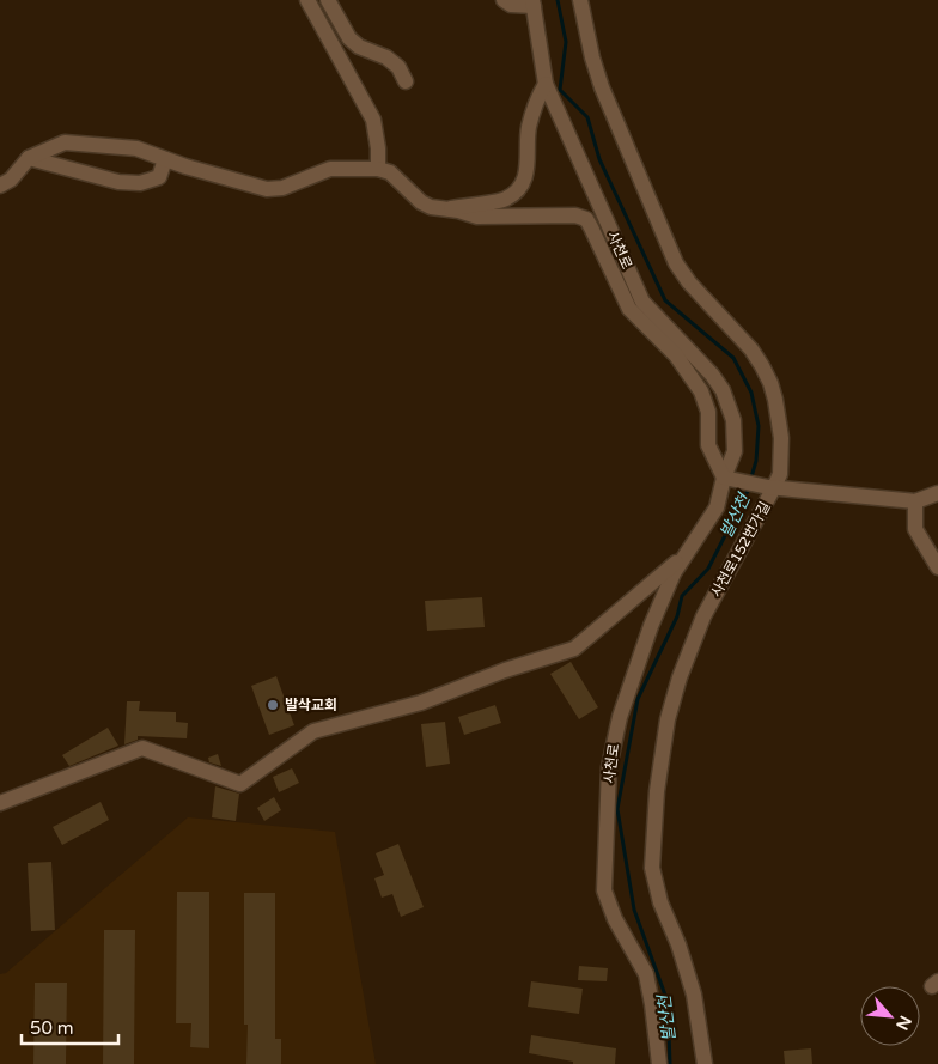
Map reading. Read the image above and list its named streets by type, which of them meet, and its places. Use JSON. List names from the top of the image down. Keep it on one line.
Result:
{"streets":{"street":["사천로","사천로152번가길"]},"water":["발산천"],"places":["발삭교회"],"scale_bar":"50 m","north":"bottom right"}
